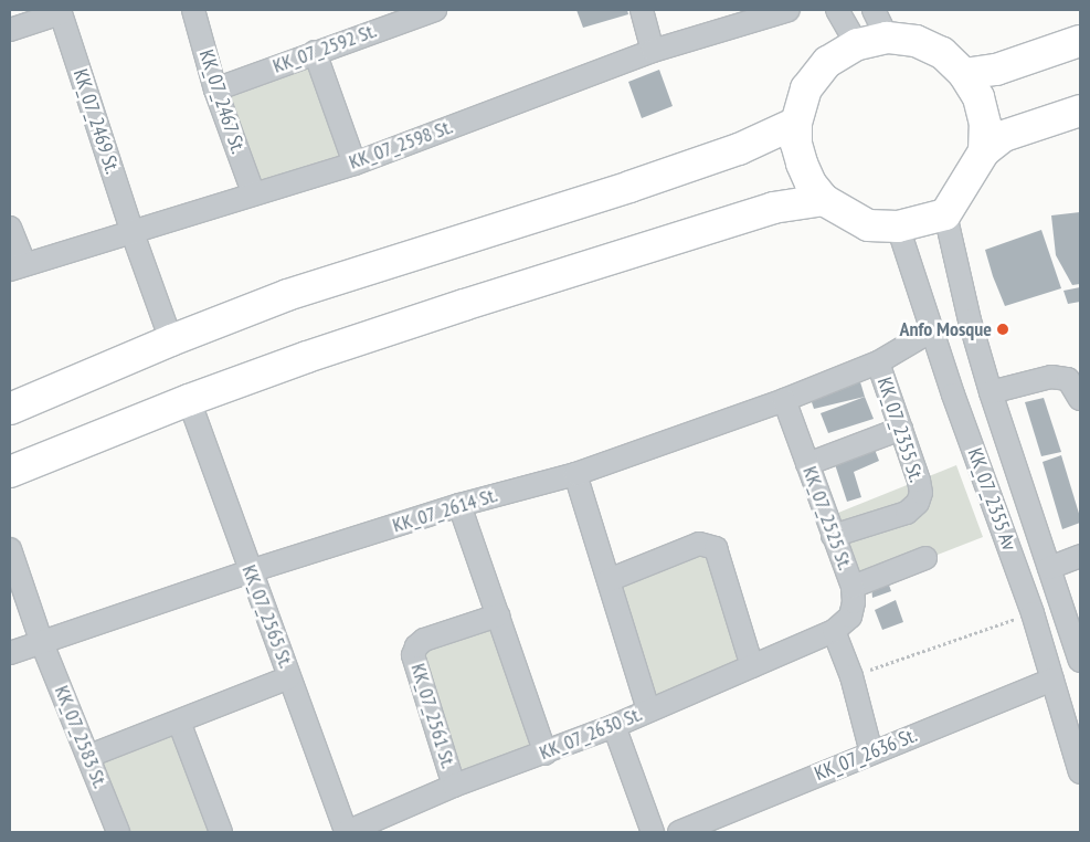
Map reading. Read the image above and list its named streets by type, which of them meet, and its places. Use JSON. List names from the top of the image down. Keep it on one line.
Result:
{"streets":{"street":["KK_07_2592 St.","KK_07_2467 St.","KK_07_2469 St.","KK_07_2598 St.","KK_07_2355 St.","KK_07_2355 Av","KK_07_2614 St.","KK_07_2525 St.","KK_07_2565 St.","KK_07_2561 St.","KK_07_2630 St.","KK_07_2583 St.","KK_07_2636 St."]},"crossings":[["KK_07_2592 St.","KK_07_2467 St."],["KK_07_2467 St.","KK_07_2598 St."],["KK_07_2469 St.","KK_07_2598 St."],["KK_07_2355 St.","KK_07_2614 St."],["KK_07_2355 St.","KK_07_2525 St."],["KK_07_2355 Av","KK_07_2614 St."],["KK_07_2355 Av","KK_07_2636 St."],["KK_07_2614 St.","KK_07_2525 St."],["KK_07_2614 St.","KK_07_2565 St."],["KK_07_2614 St.","KK_07_2583 St."],["KK_07_2525 St.","KK_07_2630 St."],["KK_07_2565 St.","KK_07_2630 St."],["KK_07_2561 St.","KK_07_2630 St."]],"places":["Anfo Mosque"]}
